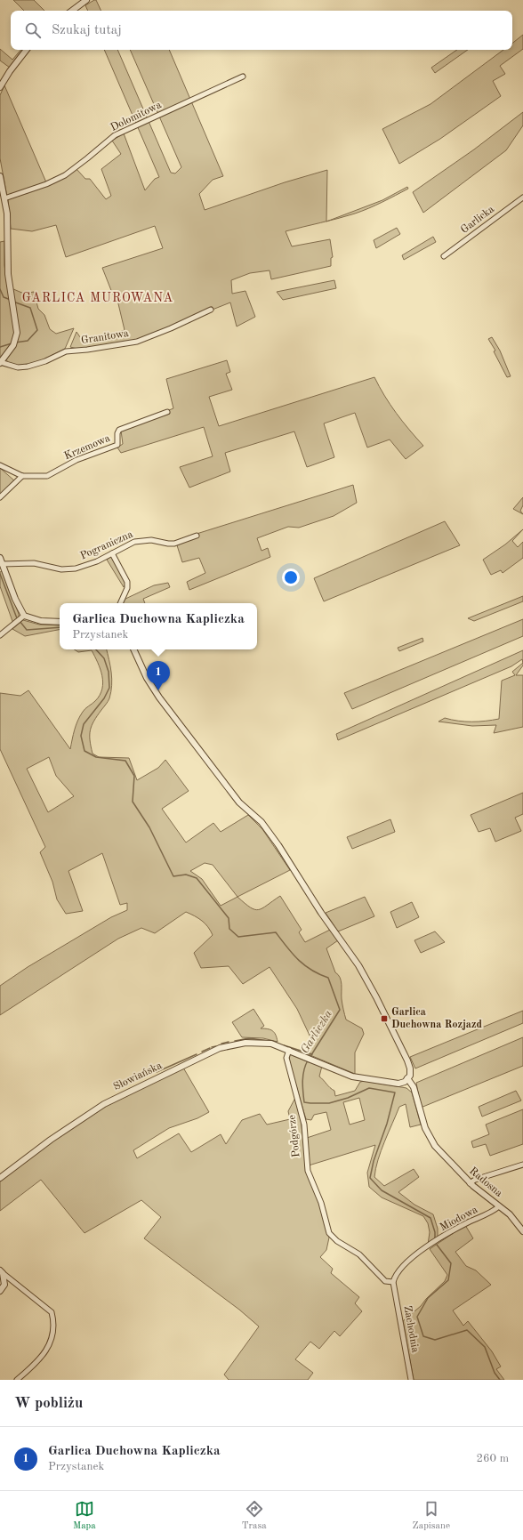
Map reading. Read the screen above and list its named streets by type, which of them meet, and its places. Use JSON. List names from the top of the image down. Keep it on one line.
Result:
{"streets":{"street":["Dolomitowa","Garlicka","Granitowa","Krzemowa","Pograniczna","Słowiańska","Podgórze","Radosna","Miodowa","Zachodnia"]},"crossings":[["Słowiańska","Podgórze"],["Słowiańska","Radosna"],["Podgórze","Miodowa"],["Podgórze","Zachodnia"],["Radosna","Miodowa"],["Miodowa","Zachodnia"]],"districts":["GARLICA MUROWANA"],"water":["Garliczka"],"places":{"transit":["Garlica Duchowna Rozjazd"]},"page":{"search":"Szukaj tutaj","popup":["Garlica Duchowna Kapliczka","Przystanek"],"pins":"1","heading":"W pobliżu","list":[{"mark":"1","name":"Garlica Duchowna Kapliczka","note":"Przystanek","value":"260 m"}],"nav":["Mapa","Trasa","Zapisane"]}}
